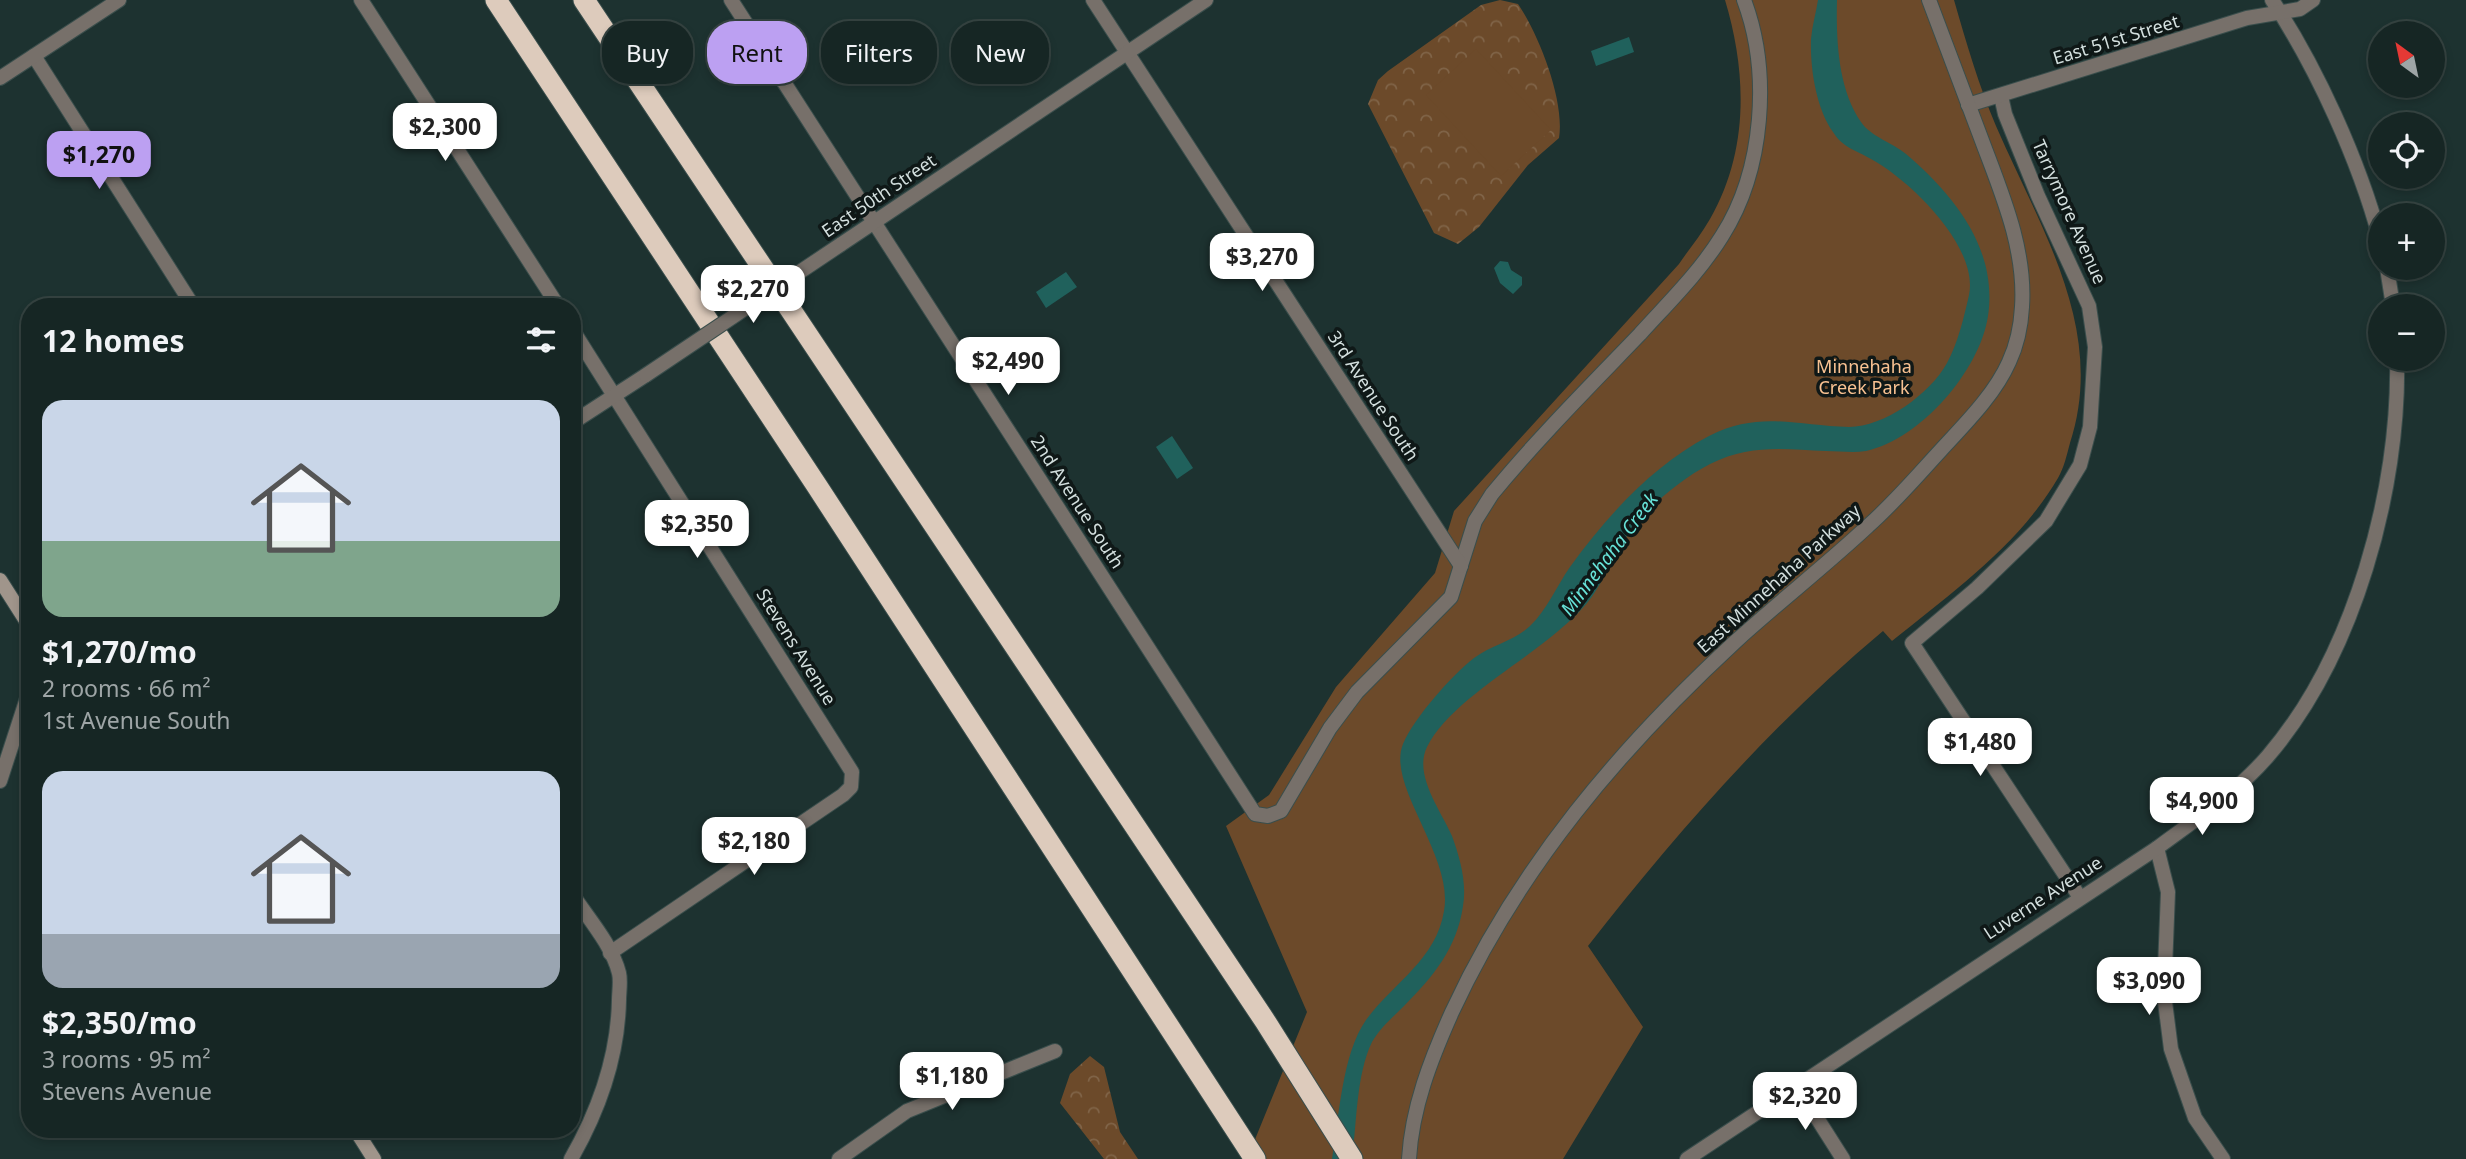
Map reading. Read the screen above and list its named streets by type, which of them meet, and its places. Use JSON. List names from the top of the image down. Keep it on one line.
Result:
{"streets":{"street":["East 51st Street","East 50th Street","Tarrymore Avenue","3rd Avenue South","2nd Avenue South","East Minnehaha Parkway","Stevens Avenue","Luverne Avenue"]},"crossings":[["East 51st Street","Tarrymore Avenue"],["East 51st Street","East Minnehaha Parkway"],["East 50th Street","3rd Avenue South"],["East 50th Street","2nd Avenue South"],["East 50th Street","Stevens Avenue"],["Tarrymore Avenue","Luverne Avenue"],["3rd Avenue South","2nd Avenue South"]],"water":["Minnehaha Creek"],"parks":["Minnehaha Creek Park"],"north":"top left","page":{"map_buttons":["+","−"],"chip":["Buy","Rent","Filters","New"],"price":["$2,300","$1,270","$3,270","$2,270","$2,490","$2,350","$1,480","$4,900","$2,180","$3,090","$1,180","$2,320"],"heading":"12 homes","list":[{"name":"$1,270/mo","note":"2 rooms · 66 m² · 1st Avenue South"},{"name":"$2,350/mo","note":"3 rooms · 95 m² · Stevens Avenue"}]}}
